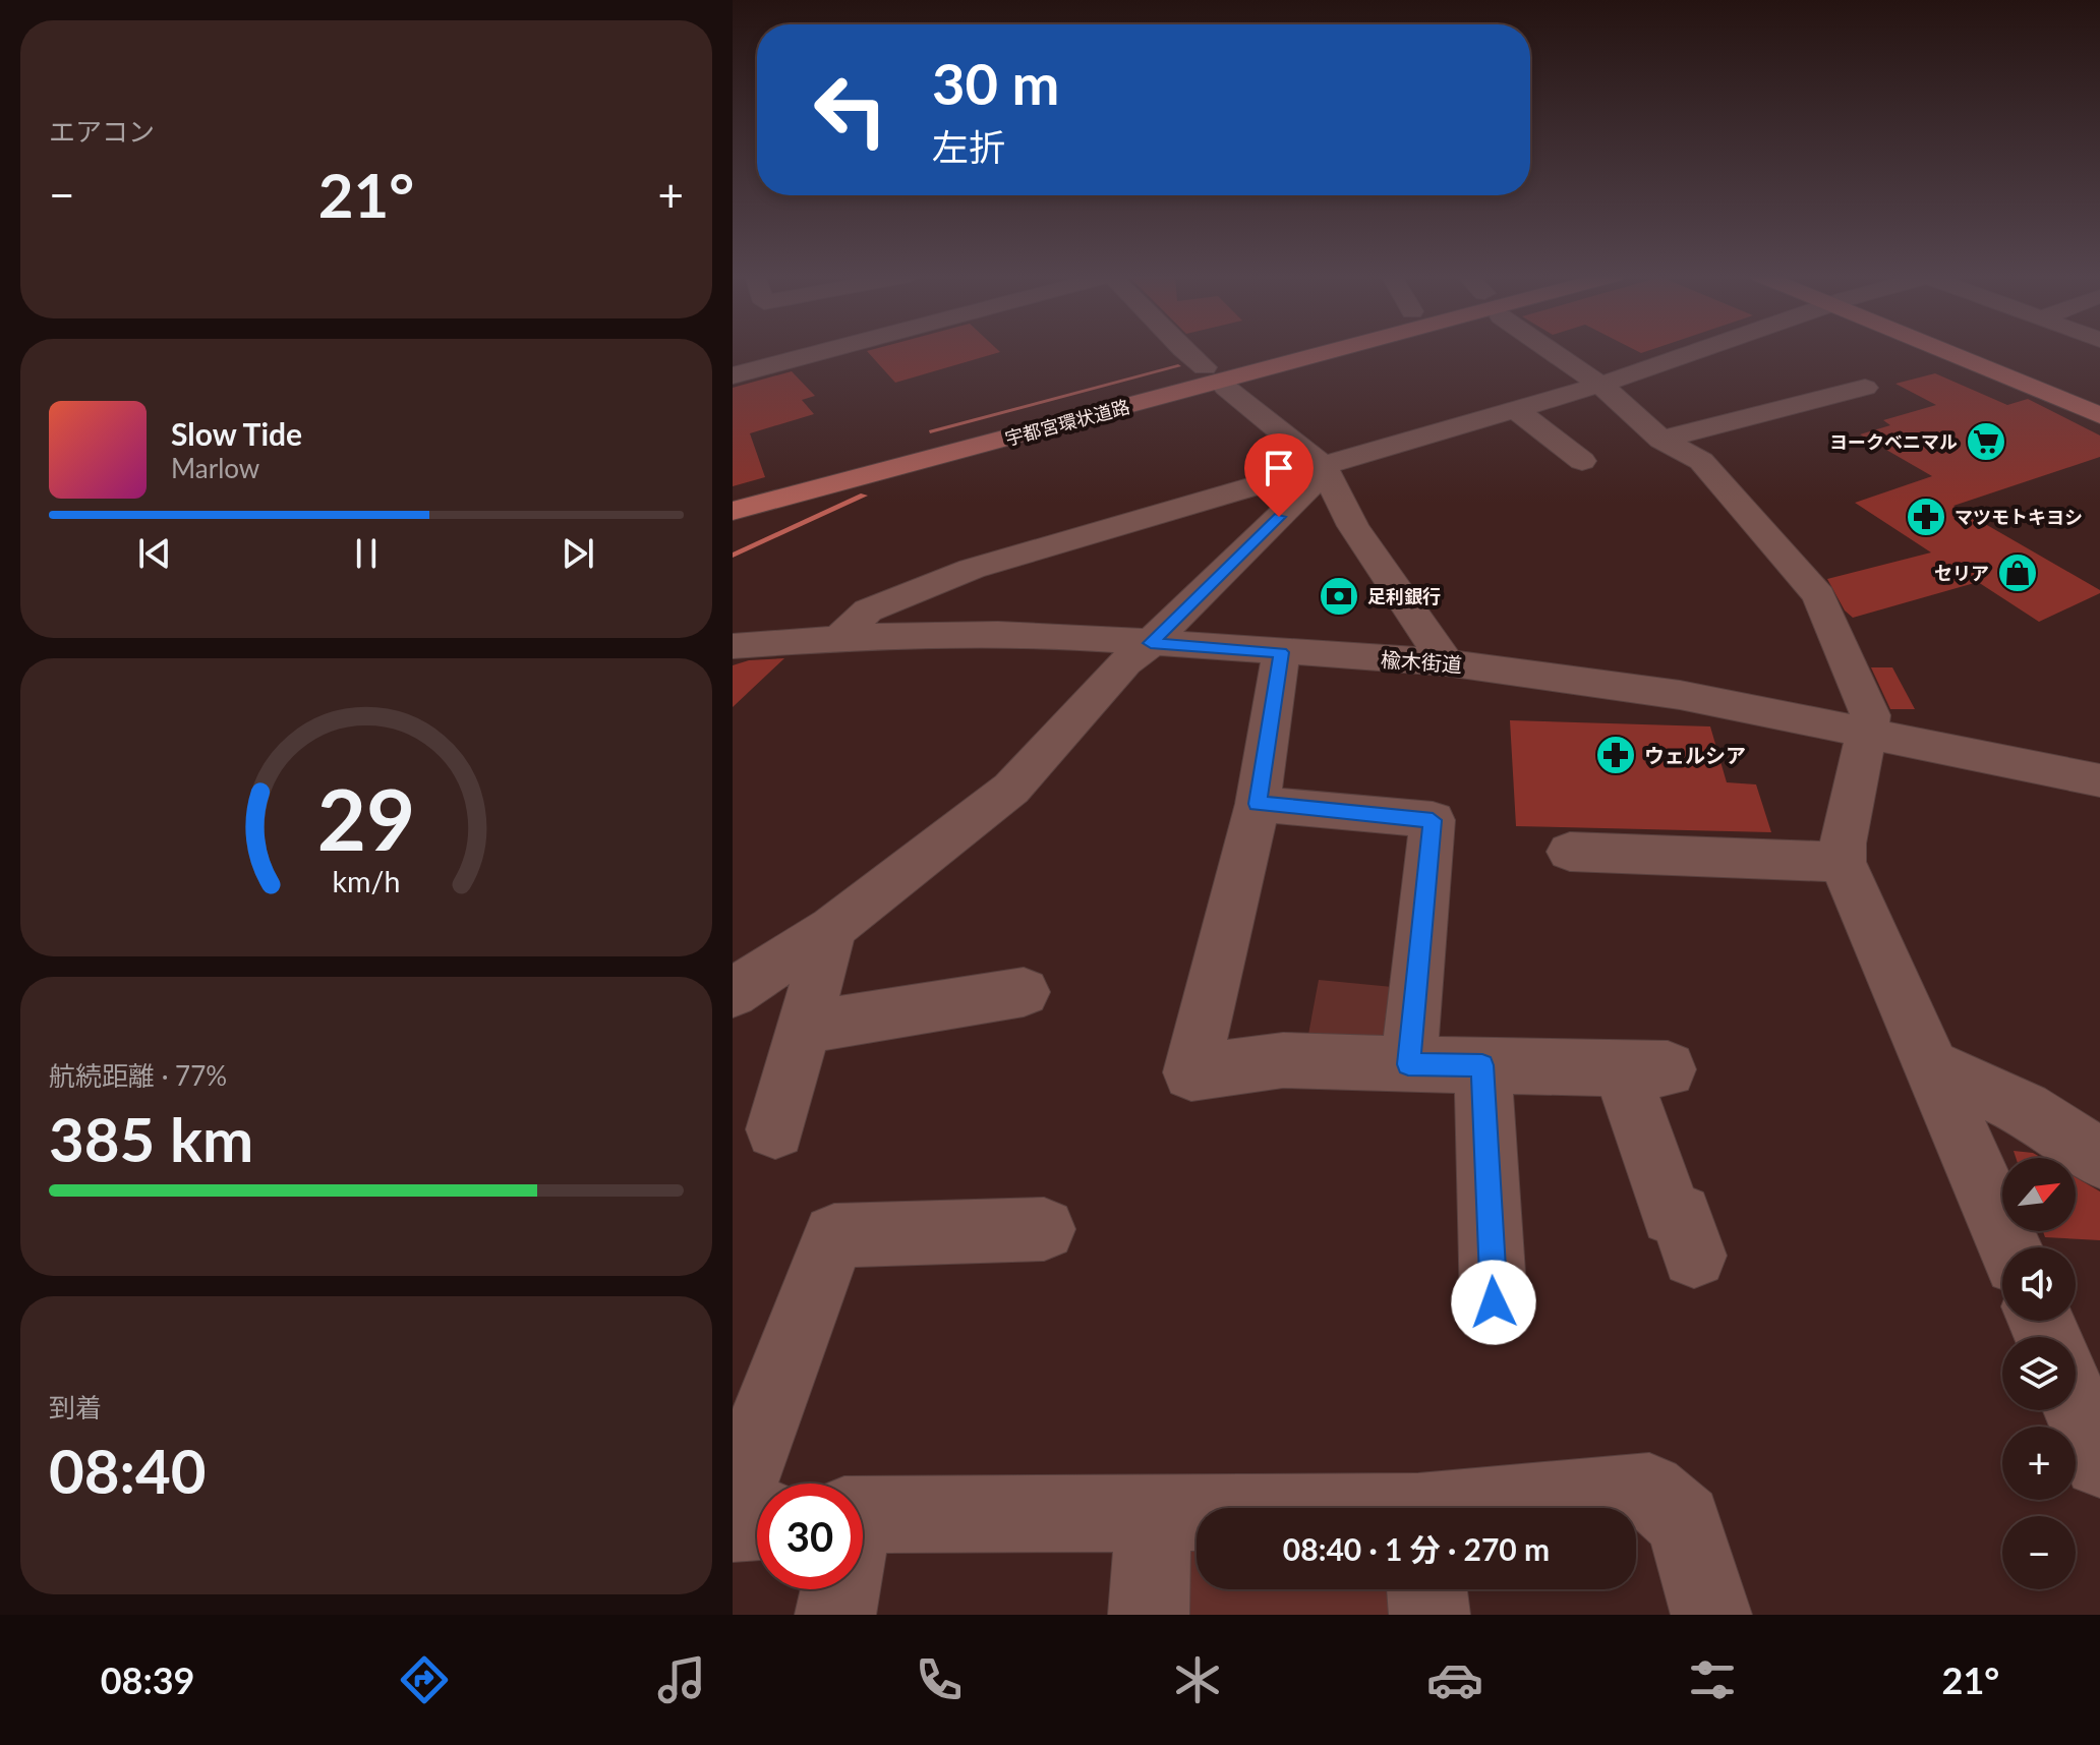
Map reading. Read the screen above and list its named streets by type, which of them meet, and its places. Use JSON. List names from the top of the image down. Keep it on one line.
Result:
{"streets":{"main road":["宇都宮環状道路"],"street":["楡木街道"]},"places":{"supermarket":["ヨークベニマル"],"pharmacy":["マツモトキヨシ","ウェルシア"],"shop":["セリア"],"bank":["足利銀行"]},"north":"top right","page":{"tile":["エアコン",["航続距離 · 77%","385 km"],["到着","08:40"]],"turn":["30 m","左折"],"heat":["−","21°","+"],"song":["Slow Tide","Marlow"],"map_buttons":["+","−"],"limit":"30","trip":"08:40 · 1 分 · 270 m","tabs":["08:39","21°"],"gauge":["29","km/h"]}}
